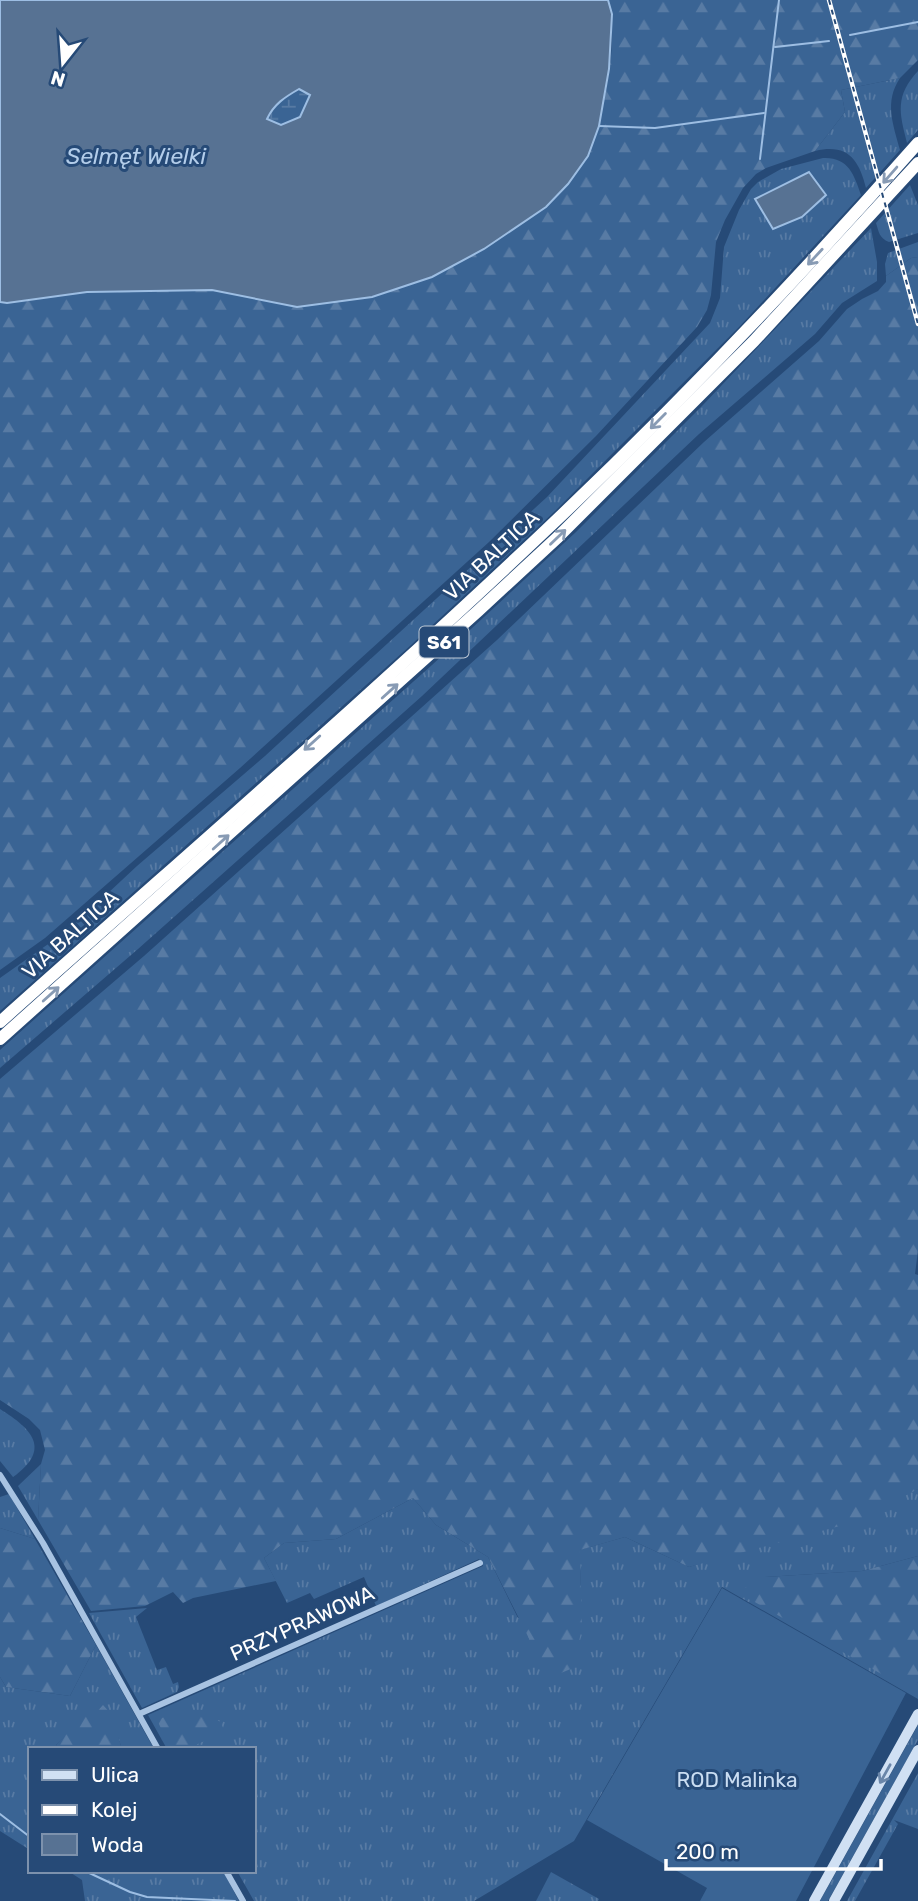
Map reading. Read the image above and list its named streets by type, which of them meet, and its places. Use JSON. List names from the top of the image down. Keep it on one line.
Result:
{"streets":{"highway":["VIA BALTICA","S61"],"street":["PRZYPRAWOWA"]},"water":["Selmęt Wielki"],"parks":["ROD Malinka"],"legend":["Ulica","Kolej","Woda"],"scale_bar":"200 m","north":"bottom"}
